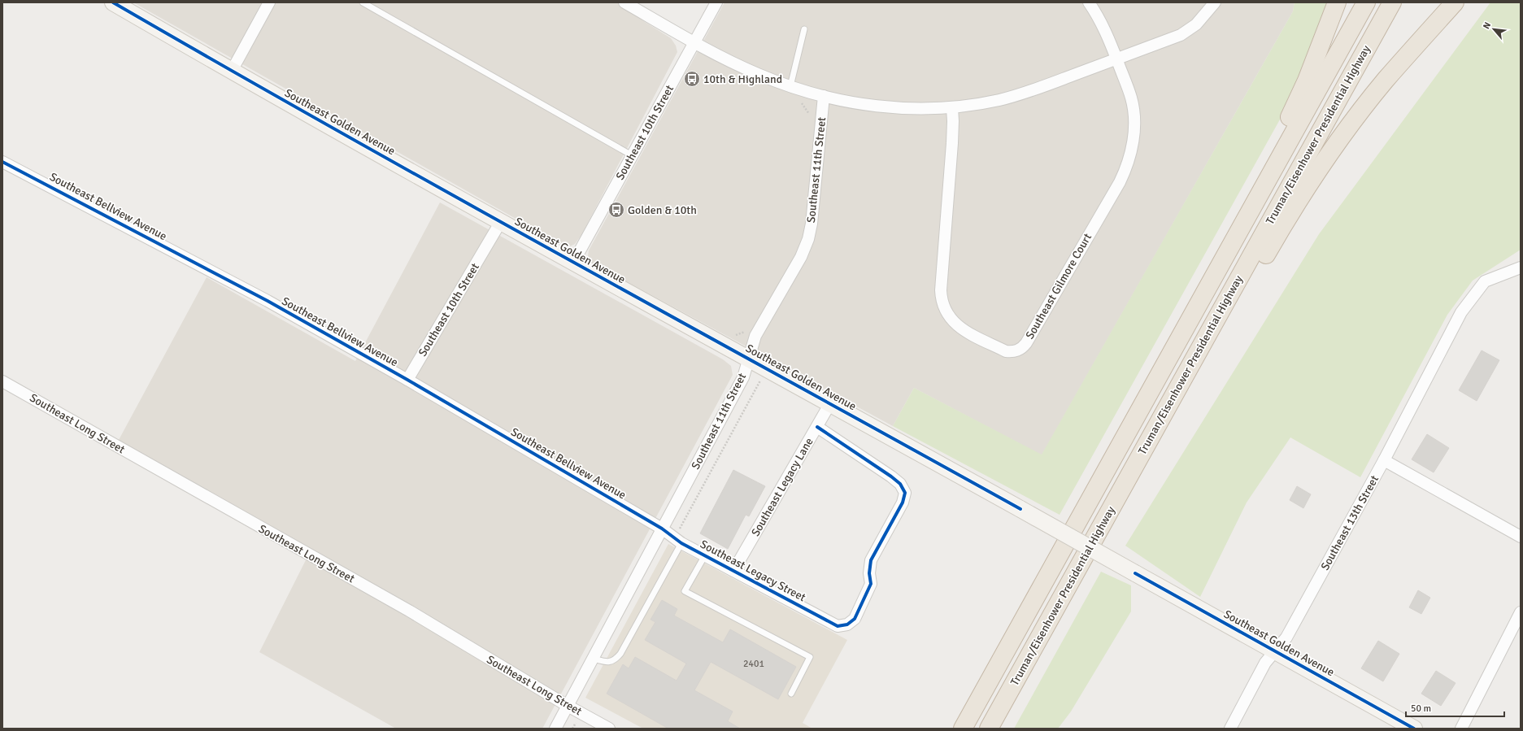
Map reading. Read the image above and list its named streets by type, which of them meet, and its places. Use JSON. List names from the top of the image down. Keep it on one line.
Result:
{"streets":{"highway":["Truman/Eisenhower Presidential Highway"],"street":["Southeast Golden Avenue","Southeast 10th Street","Southeast 11th Street","Southeast Bellview Avenue","Southeast Gilmore Court","Southeast Long Street","Southeast Legacy Lane","Southeast 13th Street","Southeast Legacy Street"]},"crossings":[["Southeast Golden Avenue","Southeast 10th Street"],["Southeast Golden Avenue","Southeast 11th Street"],["Southeast Golden Avenue","Southeast Legacy Lane"],["Southeast Golden Avenue","Southeast 13th Street"],["Southeast 10th Street","Southeast Bellview Avenue"],["Southeast 11th Street","Southeast Bellview Avenue"],["Southeast 11th Street","Southeast Long Street"],["Southeast 11th Street","Southeast Legacy Street"],["Southeast Bellview Avenue","Southeast Legacy Street"],["Southeast Legacy Lane","Southeast Legacy Street"]],"places":{"bus stop":["10th & Highland","Golden & 10th"]},"house_numbers":["2401"],"scale_bar":"50 m","north":"top left"}
